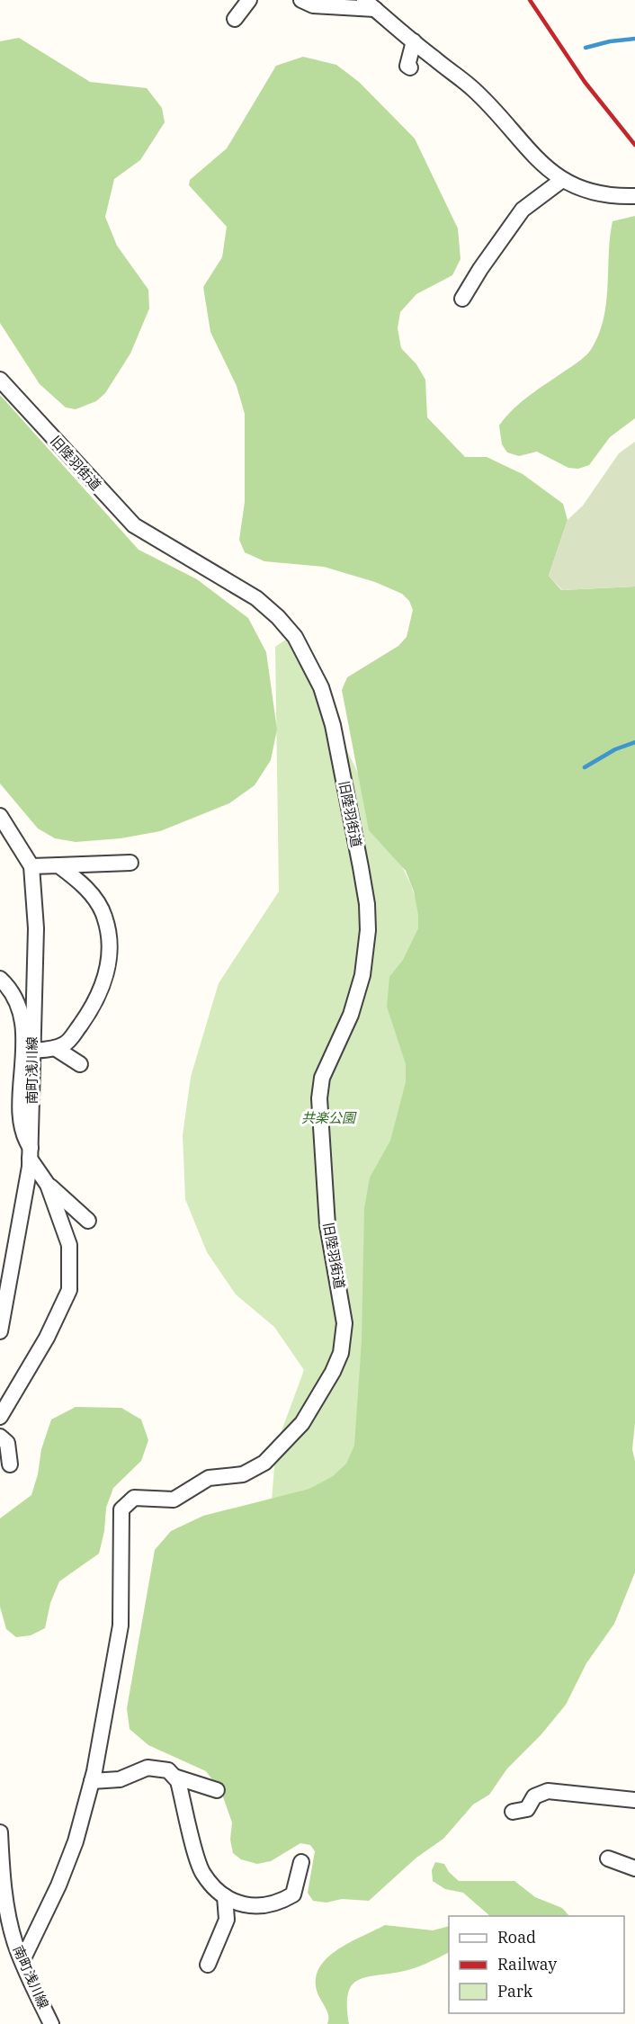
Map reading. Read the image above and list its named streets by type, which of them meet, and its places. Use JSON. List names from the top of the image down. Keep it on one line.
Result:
{"streets":{"street":["旧陸羽街道","南町浅川線"]},"crossings":[["旧陸羽街道","南町浅川線"]],"parks":["共楽公園"],"legend":["Road","Railway","Park"]}
